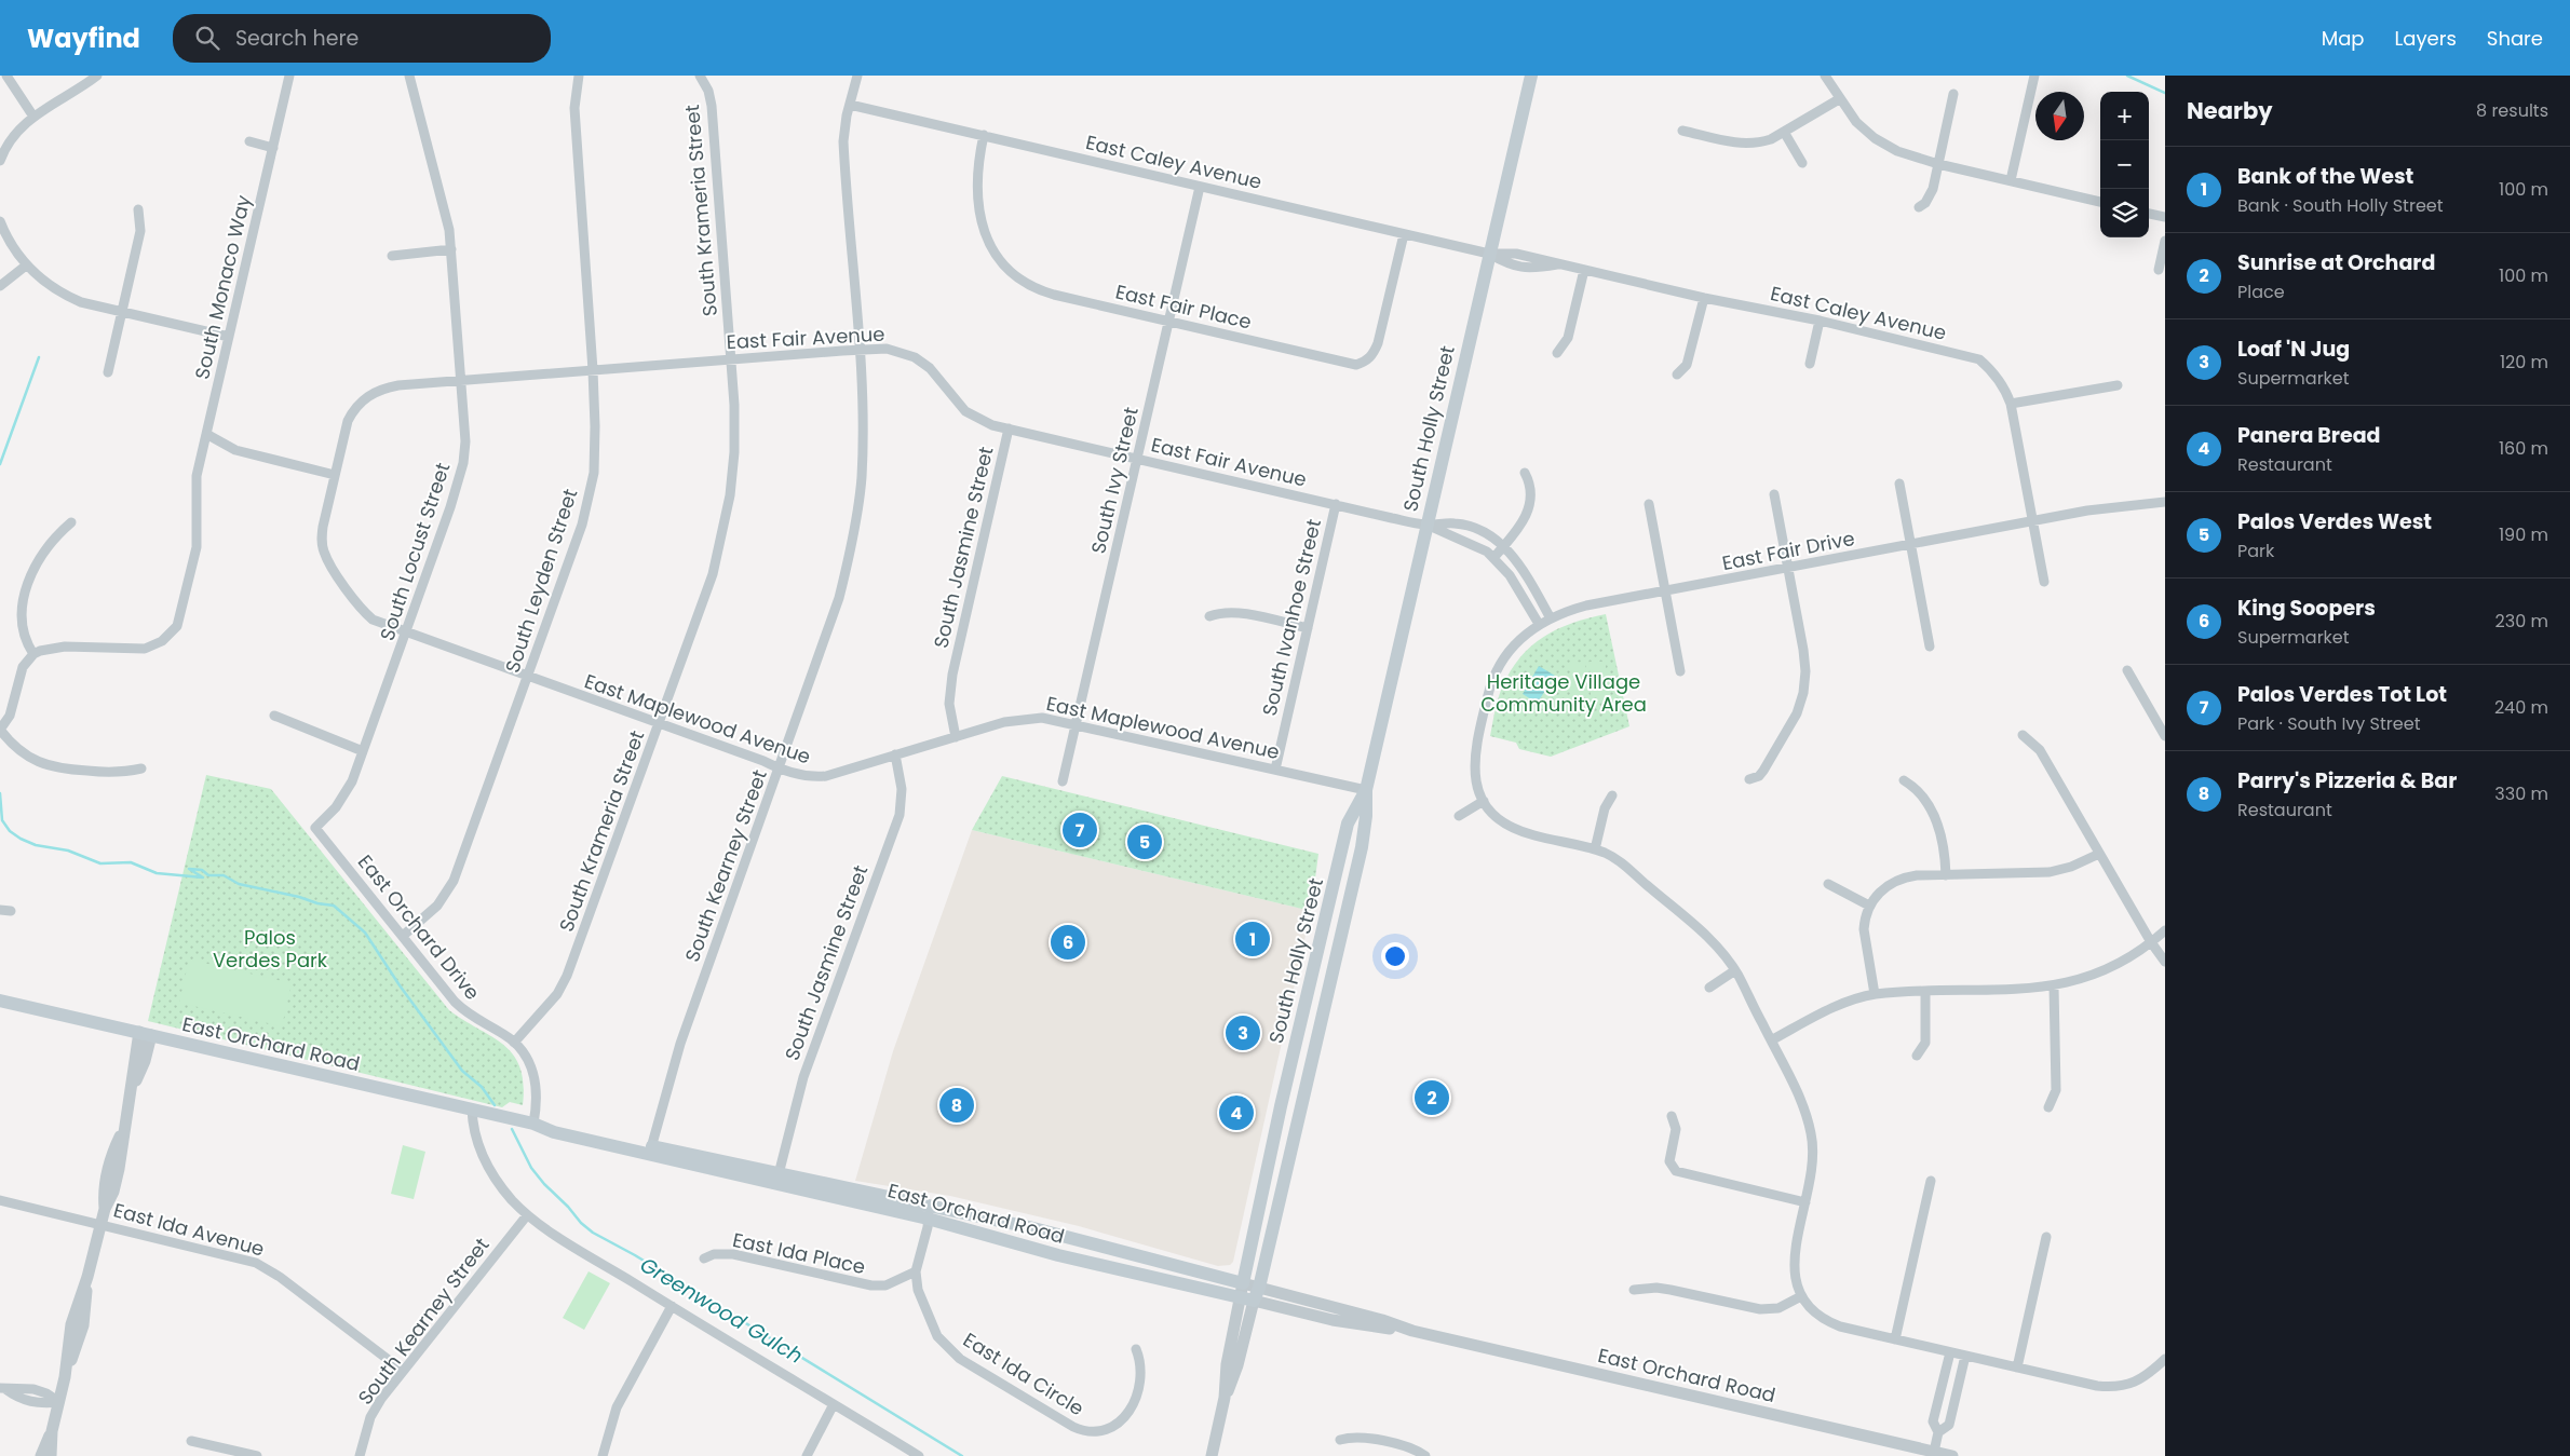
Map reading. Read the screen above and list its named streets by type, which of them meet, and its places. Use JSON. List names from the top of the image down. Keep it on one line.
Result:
{"streets":{"main road":["South Holly Street","East Orchard Road"],"street":["East Caley Avenue","South Krameria Street","South Monaco Way","East Fair Place","East Fair Avenue","South Ivy Street","South Jasmine Street","East Fair Drive","South Locust Street","South Leyden Street","South Ivanhoe Street","East Maplewood Avenue","South Kearney Street","East Orchard Drive","East Ida Avenue","East Ida Place","East Ida Circle"]},"crossings":[["East Caley Avenue","East Fair Place"],["East Caley Avenue","South Holly Street"],["East Caley Avenue","South Ivy Street"],["East Caley Avenue","East Fair Drive"],["East Caley Avenue","South Kearney Street"],["South Krameria Street","East Fair Avenue"],["South Krameria Street","East Maplewood Avenue"],["South Krameria Street","East Orchard Drive"],["East Fair Place","South Ivy Street"],["East Fair Avenue","South Holly Street"],["East Fair Avenue","South Ivy Street"],["East Fair Avenue","South Jasmine Street"],["East Fair Avenue","East Fair Drive"],["East Fair Avenue","South Locust Street"],["East Fair Avenue","South Leyden Street"],["East Fair Avenue","South Ivanhoe Street"],["East Fair Avenue","East Maplewood Avenue"],["East Fair Avenue","South Kearney Street"],["South Holly Street","East Maplewood Avenue"],["South Holly Street","East Orchard Road"],["South Ivy Street","East Maplewood Avenue"],["South Jasmine Street","East Maplewood Avenue"],["South Jasmine Street","East Orchard Road"],["South Locust Street","East Maplewood Avenue"],["South Locust Street","East Orchard Drive"],["South Leyden Street","East Maplewood Avenue"],["South Leyden Street","East Orchard Drive"],["South Ivanhoe Street","East Maplewood Avenue"],["East Maplewood Avenue","South Kearney Street"],["South Kearney Street","East Orchard Road"],["South Kearney Street","East Ida Avenue"],["East Orchard Drive","East Orchard Road"],["East Orchard Road","East Ida Circle"],["East Ida Place","East Ida Circle"]],"water":["Greenwood Gulch"],"parks":["Heritage Village Community Area","Palos Verdes Park"],"north":"bottom","page":{"header":"Wayfind","search":"Search here","nav":["Map","Layers","Share"],"heading":["Nearby","8 results"],"map_buttons":["+","−"],"list":[{"mark":"1","name":"Bank of the West","note":"Bank · South Holly Street","value":"100 m"},{"mark":"2","name":"Sunrise at Orchard","note":"Place","value":"100 m"},{"mark":"3","name":"Loaf 'N Jug","note":"Supermarket","value":"120 m"},{"mark":"4","name":"Panera Bread","note":"Restaurant","value":"160 m"},{"mark":"5","name":"Palos Verdes West","note":"Park","value":"190 m"},{"mark":"6","name":"King Soopers","note":"Supermarket","value":"230 m"},{"mark":"7","name":"Palos Verdes Tot Lot","note":"Park · South Ivy Street","value":"240 m"},{"mark":"8","name":"Parry's Pizzeria & Bar","note":"Restaurant","value":"330 m"}],"pins":["7","5","1","6","3","2","8","4"]}}
